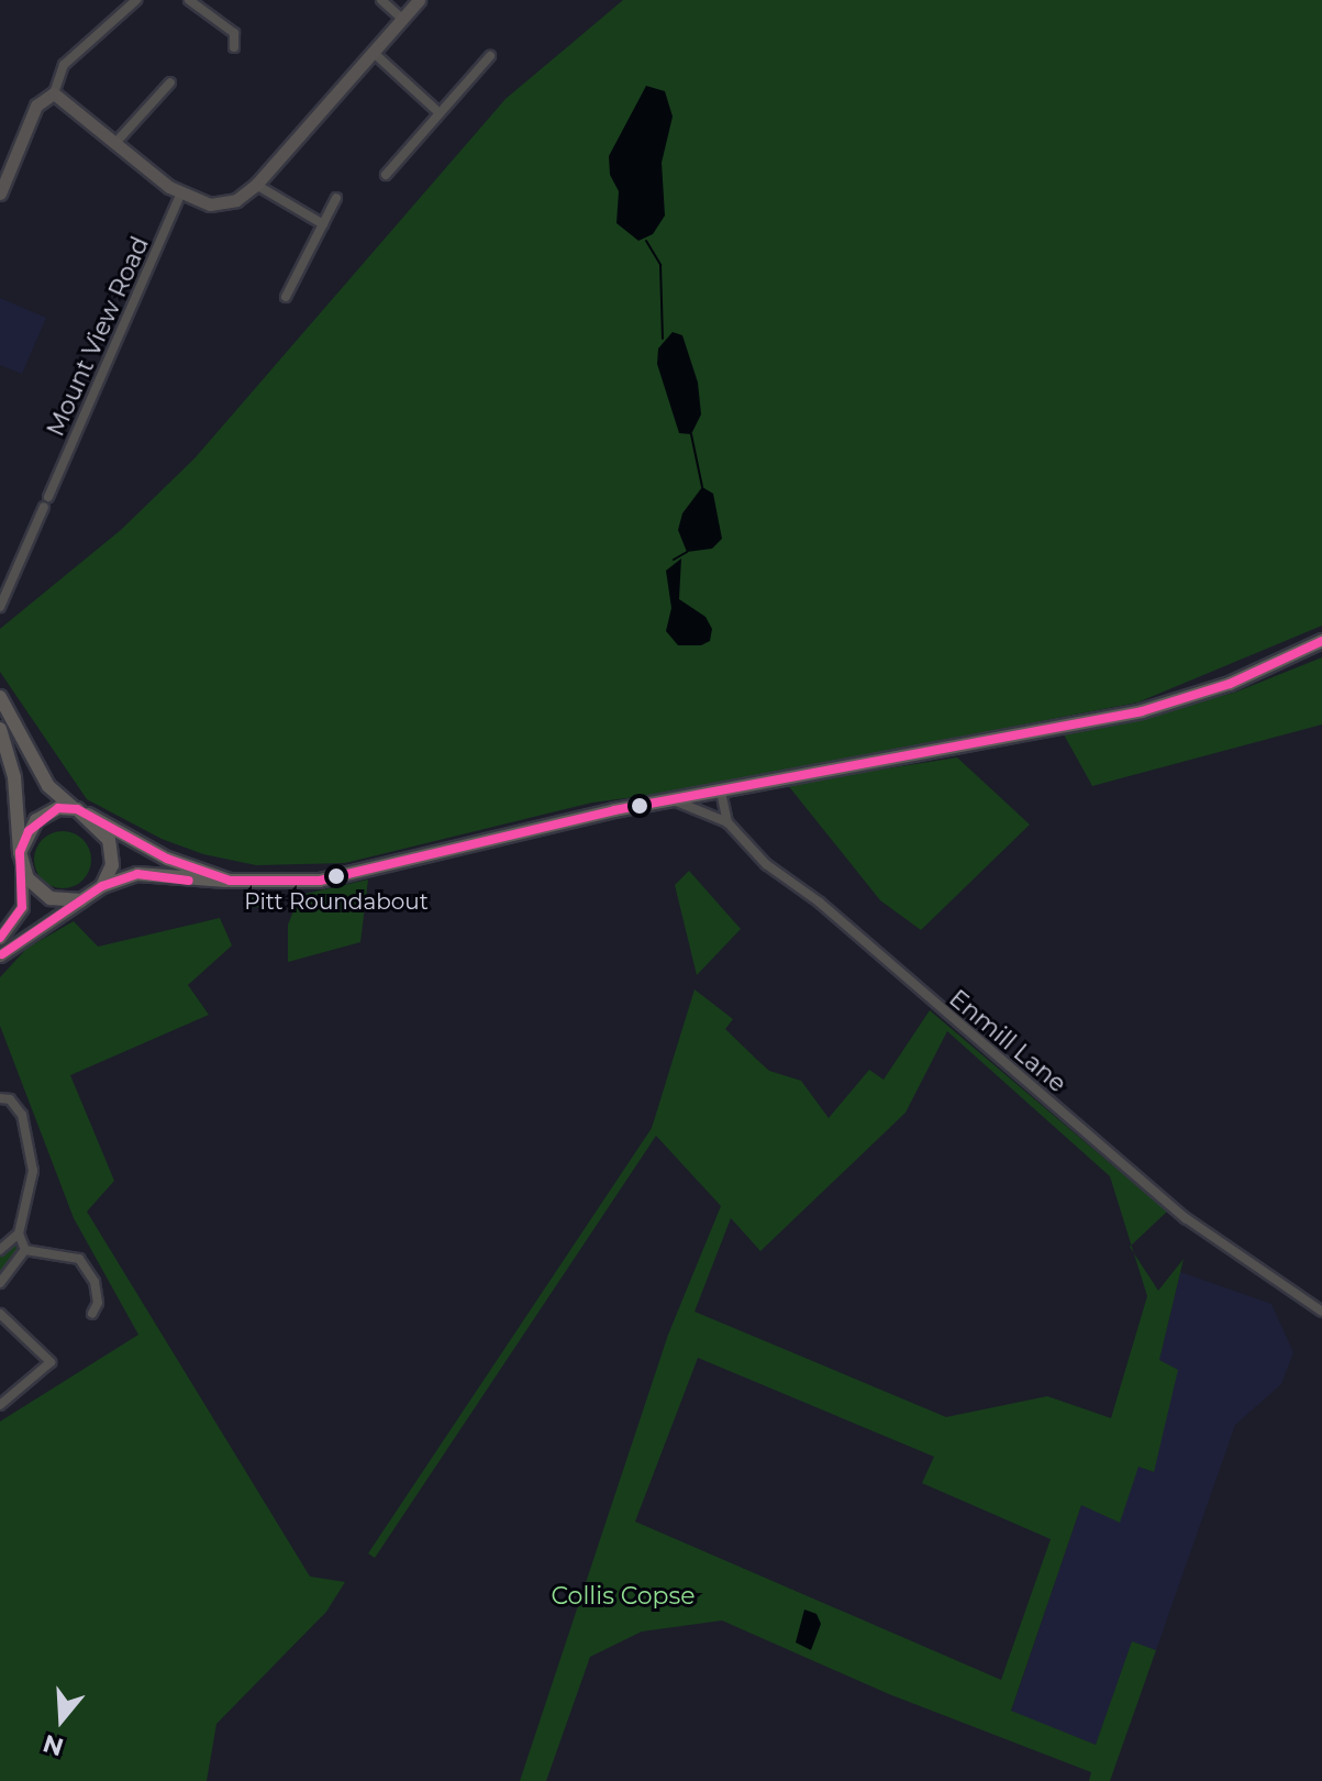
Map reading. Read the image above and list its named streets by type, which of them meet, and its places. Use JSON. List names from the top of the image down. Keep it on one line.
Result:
{"streets":{"street":["Mount View Road","Enmill Lane"]},"parks":["Collis Copse"],"places":["Pitt Roundabout"],"north":"bottom"}
